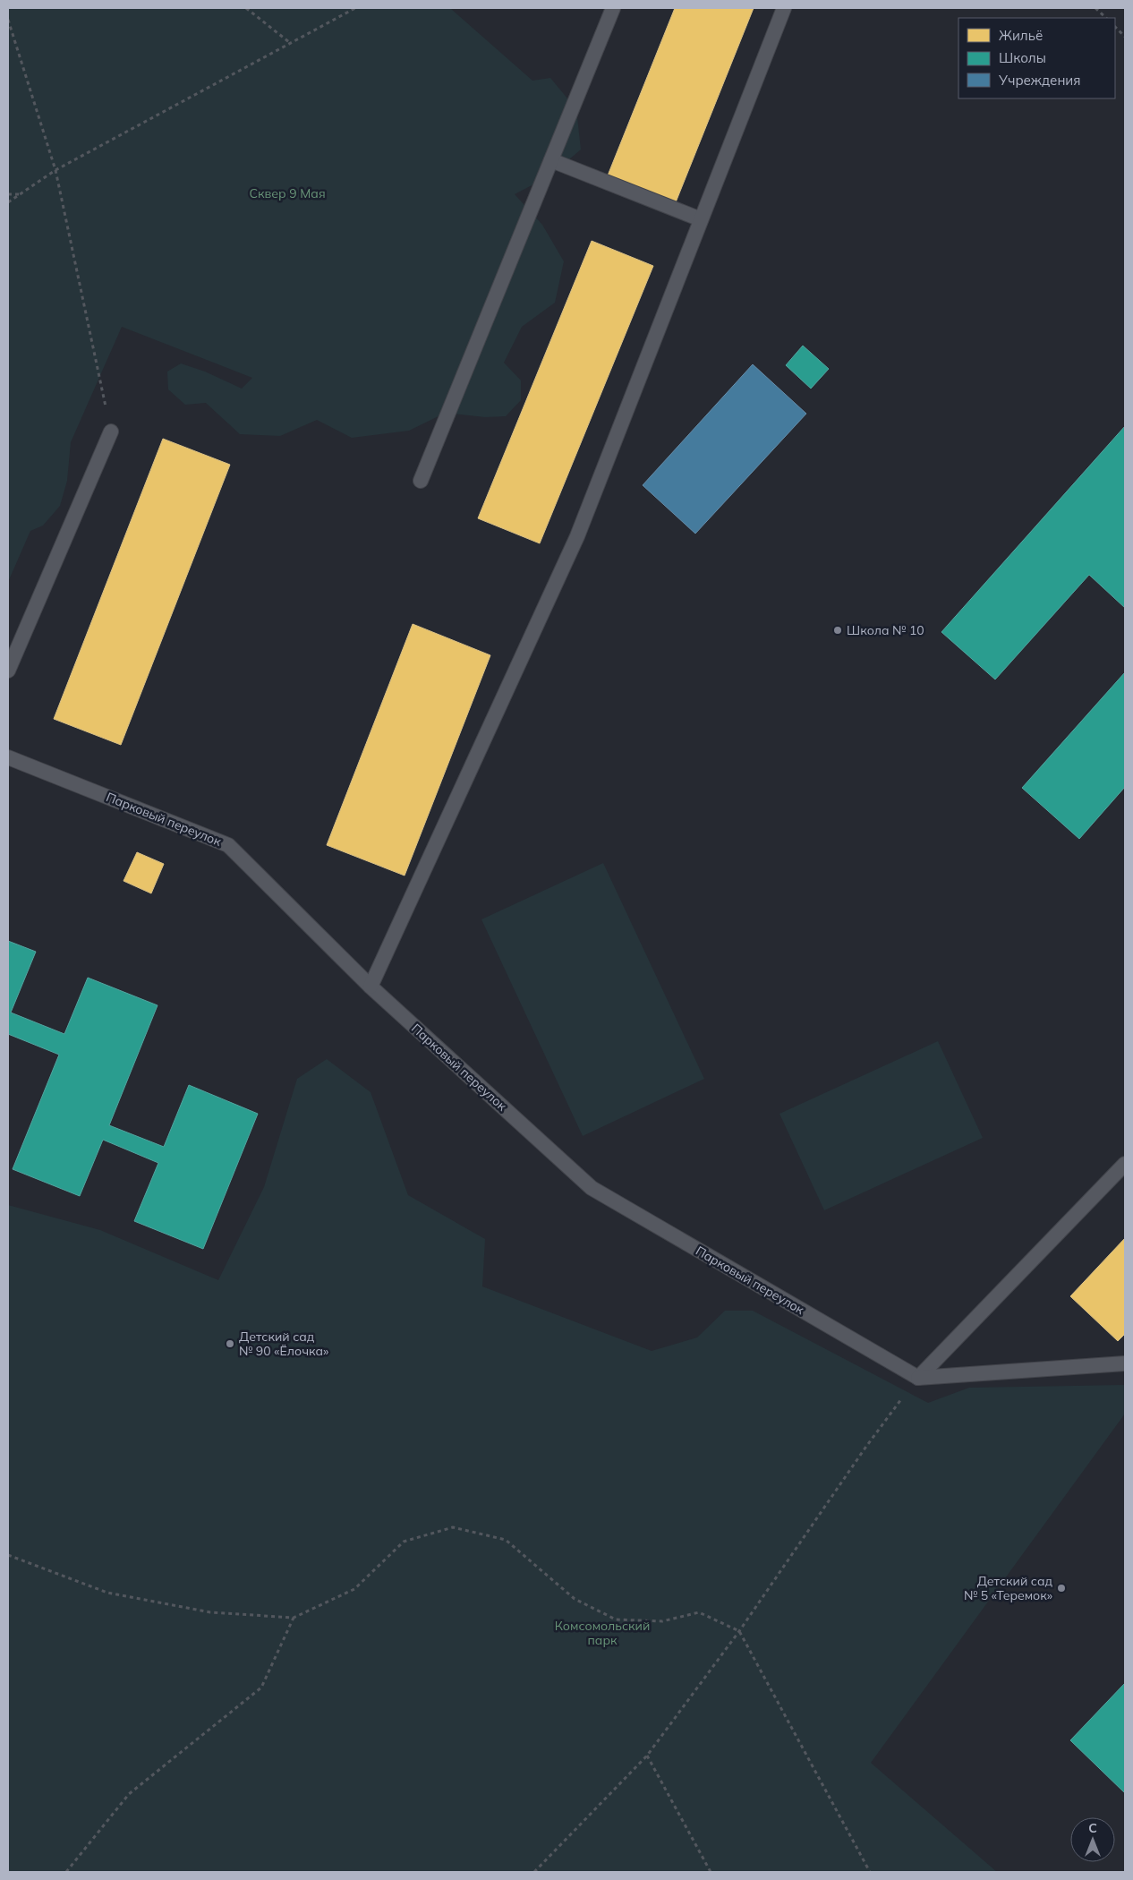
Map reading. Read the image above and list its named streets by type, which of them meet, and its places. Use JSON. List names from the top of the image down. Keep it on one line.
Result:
{"streets":{"lane":["Парковый переулок"]},"parks":["Сквер 9 Мая","Комсомольский парк"],"places":["Школа № 10","Детский сад № 90 «Ёлочка»","Детский сад № 5 «Теремок»"],"legend":["Жильё","Школы","Учреждения"],"north":"top"}
